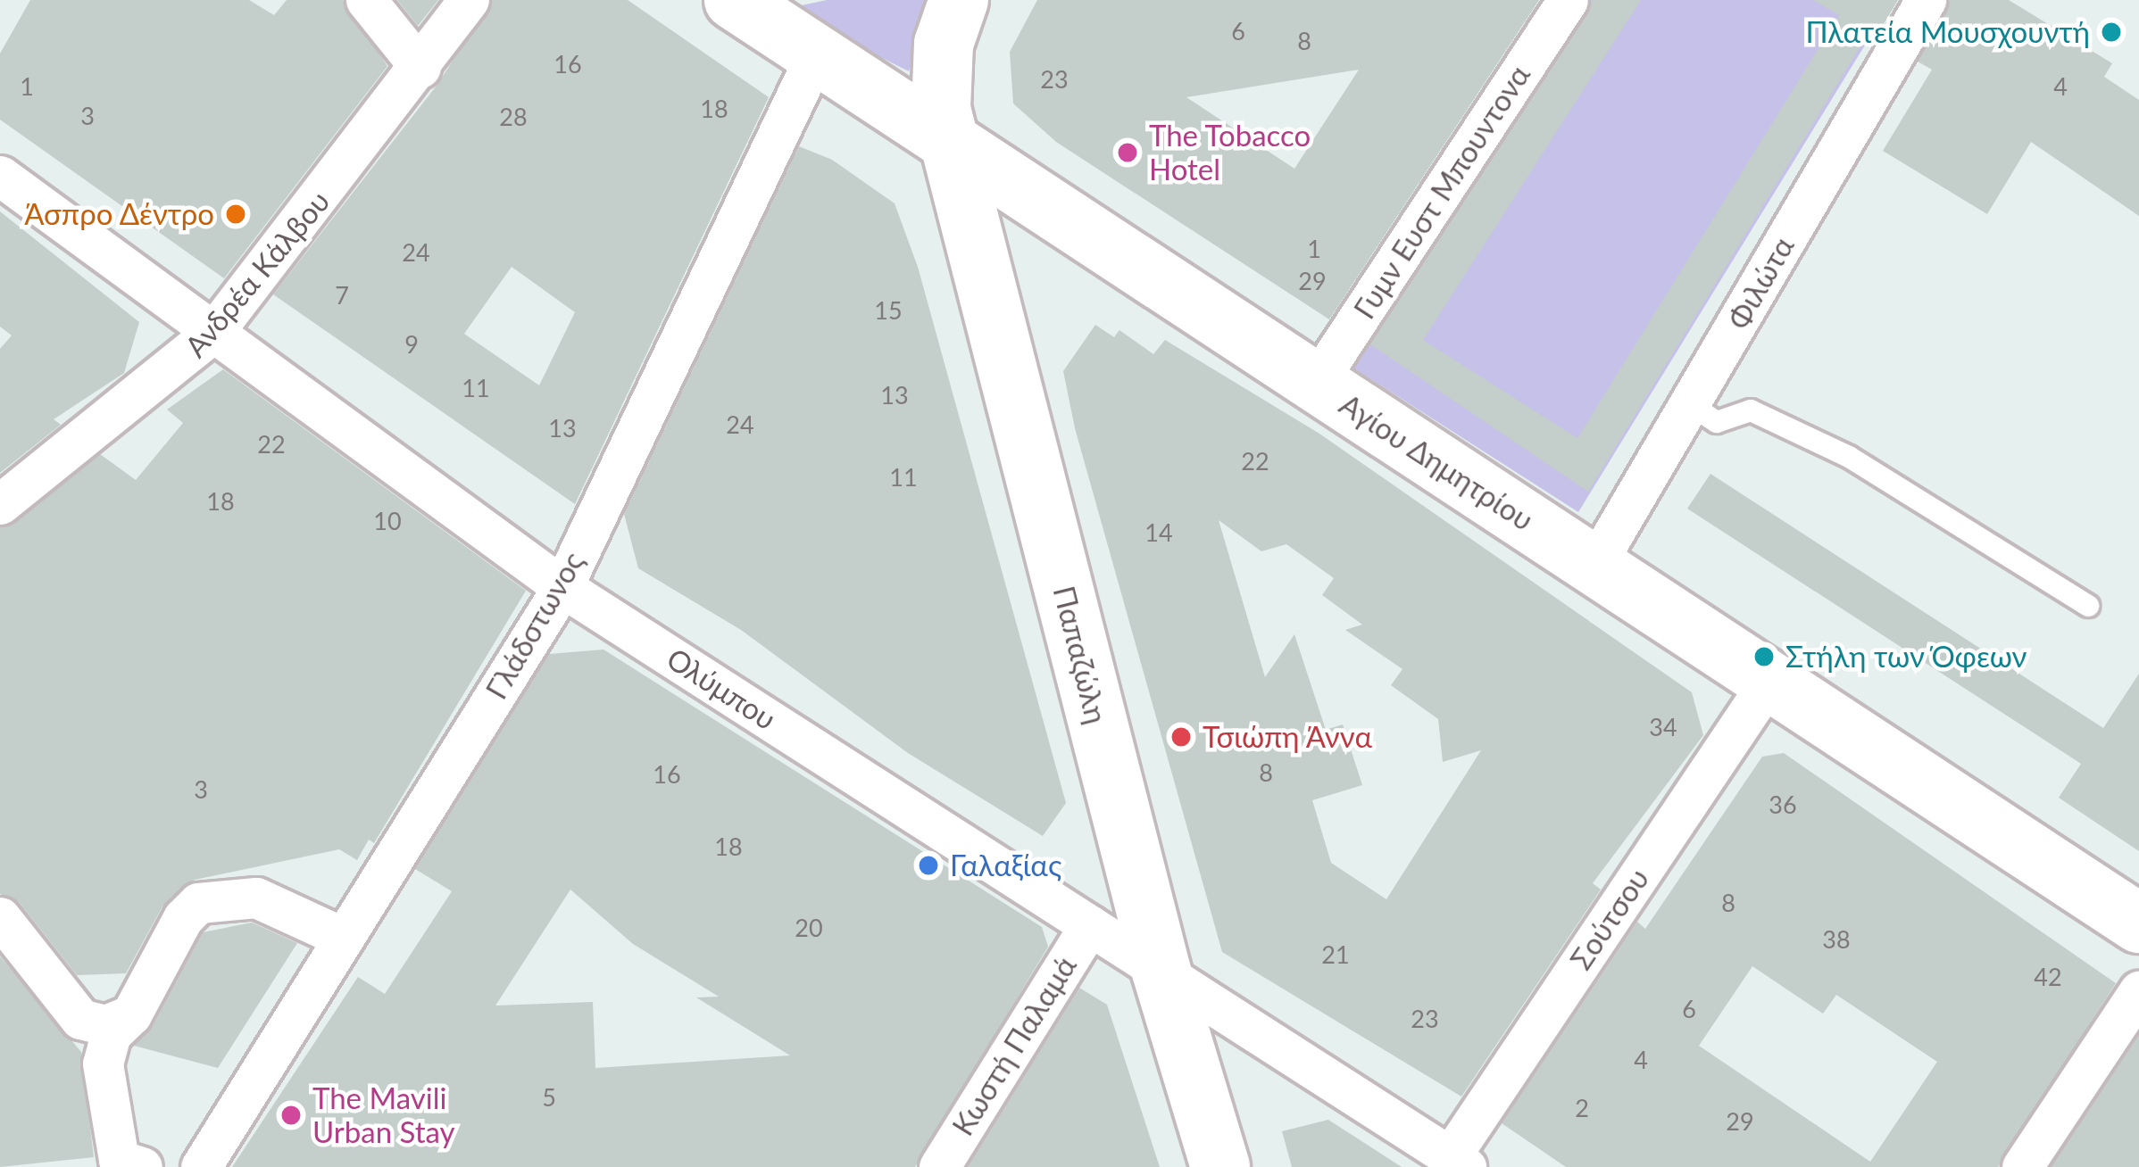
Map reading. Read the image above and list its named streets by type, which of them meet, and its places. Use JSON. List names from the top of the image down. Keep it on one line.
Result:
{"streets":{"main road":["Αγίου Δημητρίου","Παπαζώλη"],"street":["Γυμν Ευστ Μπουντονα","Ανδρέα Κάλβου","Φιλώτα","Γλάδστωνος","Ολύμπου","Σούτσου","Κωστή Παλαμά"]},"crossings":[["Γυμν Ευστ Μπουντονα","Αγίου Δημητρίου"],["Ανδρέα Κάλβου","Ολύμπου"],["Φιλώτα","Αγίου Δημητρίου"],["Αγίου Δημητρίου","Γλάδστωνος"],["Αγίου Δημητρίου","Παπαζώλη"],["Αγίου Δημητρίου","Σούτσου"],["Γλάδστωνος","Ολύμπου"],["Παπαζώλη","Ολύμπου"],["Ολύμπου","Σούτσου"],["Ολύμπου","Κωστή Παλαμά"]],"places":["Πλατεία Μουσχουντή","The Tobacco Hotel","Άσπρο Δέντρο","Στήλη των Όφεων","Τσιώπη Άννα","Γαλαξίας","The Mavili Urban Stay"],"house_numbers":["6","8","16","23","1","4","18","3","28","1","24","29","7","15","9","11","13","24","13","22","22","11","18","10","14","34","8","16","3","36","18","8","20","38","21","42","6","23","4","5","2","29"]}
